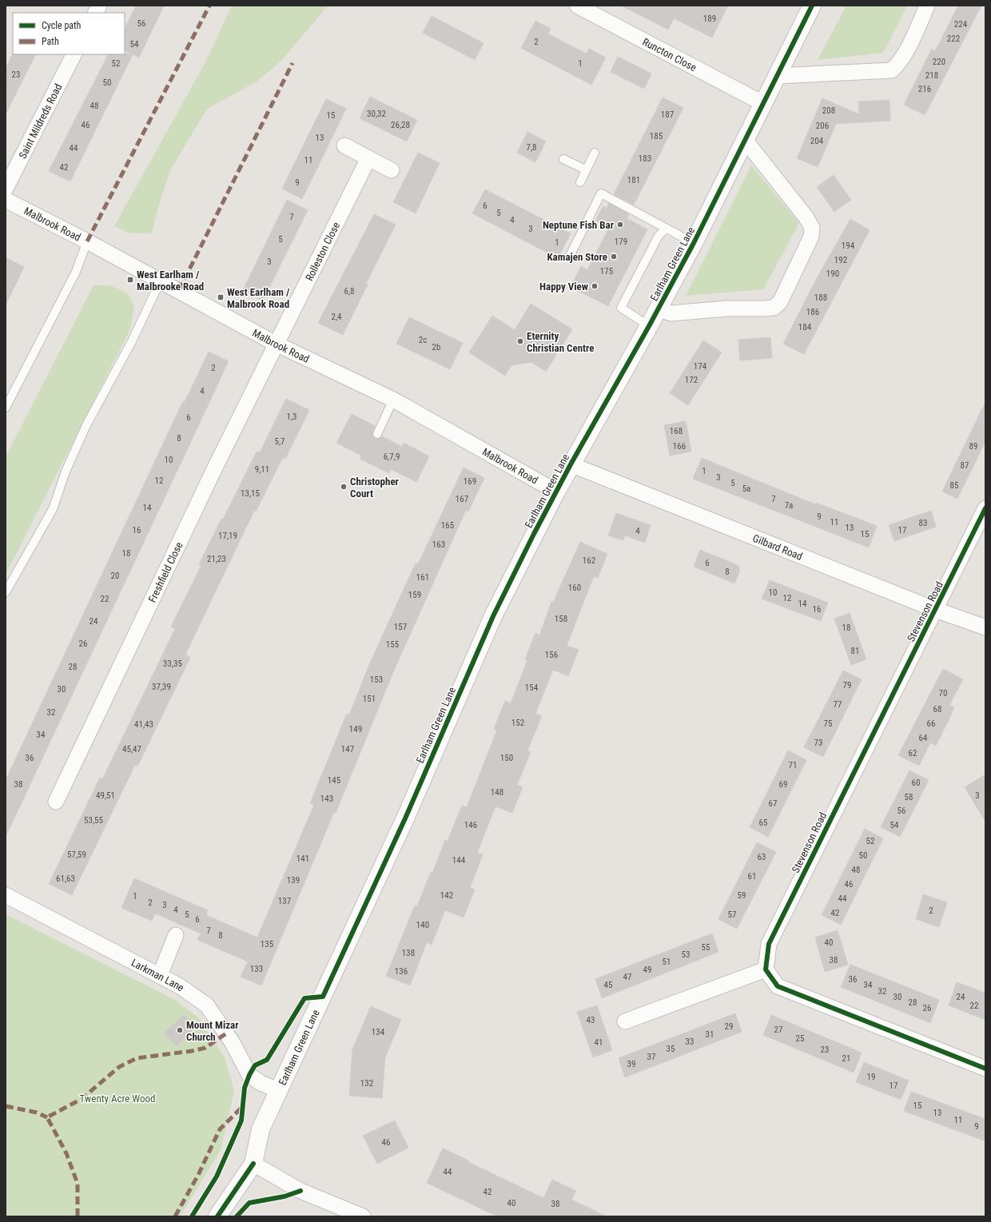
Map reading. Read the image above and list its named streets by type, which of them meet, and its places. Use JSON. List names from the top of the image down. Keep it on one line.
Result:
{"streets":{"street":["Runcton Close","Saint Mildreds Road","Malbrook Road","Rolleston Close","Earlham Green Lane","Gilbard Road","Freshfield Close","Stevenson Road","Larkman Lane"]},"crossings":[["Runcton Close","Earlham Green Lane"],["Malbrook Road","Rolleston Close"],["Malbrook Road","Earlham Green Lane"],["Malbrook Road","Freshfield Close"],["Rolleston Close","Freshfield Close"],["Earlham Green Lane","Gilbard Road"],["Earlham Green Lane","Larkman Lane"],["Gilbard Road","Stevenson Road"]],"parks":["Twenty Acre Wood"],"places":{"other":["Neptune Fish Bar","Kamajen Store","Happy View","Eternity Christian Centre","Christopher Court","Mount Mizar Church"],"transit":["West Earlham / Malbrooke Road","West Earlham / Malbrook Road"]},"house_numbers":["189","56","224","222","2","54","220","52","1","23","218","50","216","48","208","30,32","187","15","46","26,28","206","185","13","204","7,8","44","183","11","42","181","9","6","5","7","4","3","5","179","1","194","192","3","175","190","6,8","188","186","2,4","184","2c","2b","174","2","172","4","1,3","6","168","8","5,7","166","89","6,7,9","10","87","9,11","1","3","12","169","5","85","5a","13,15","167","7","7a","14","9","11","83","165","13","16","17","4","15","17,19","163","18","21,23","162","6","8","20","161","160","10","159","12","22","14","16","158","24","157","18","26","155","81","156","33,35","28","153","79","37,39","154","30","70","151","77","68","32","152","75","66","41,43","149","34","64","73","45,47","147","62","36","150","71","145","60","38","69","148","49,51","3","58","143","67","56","53,55","65","146","54","52","57,59","50","63","141","144","48","61","61,63","139","46","142","59","1","44","137","2","3","4","2","42","5","57","6","140","7","8","40","135","55","138","53","38","51","133","49","136","47","36","45","34","32","30","24","28","22","26","43","29","27","134","31","25","33","41","35","23","37","21","39","19","132","17","15","13","11","9","46","44","42","40","38"],"legend":["Cycle path","Path"]}
